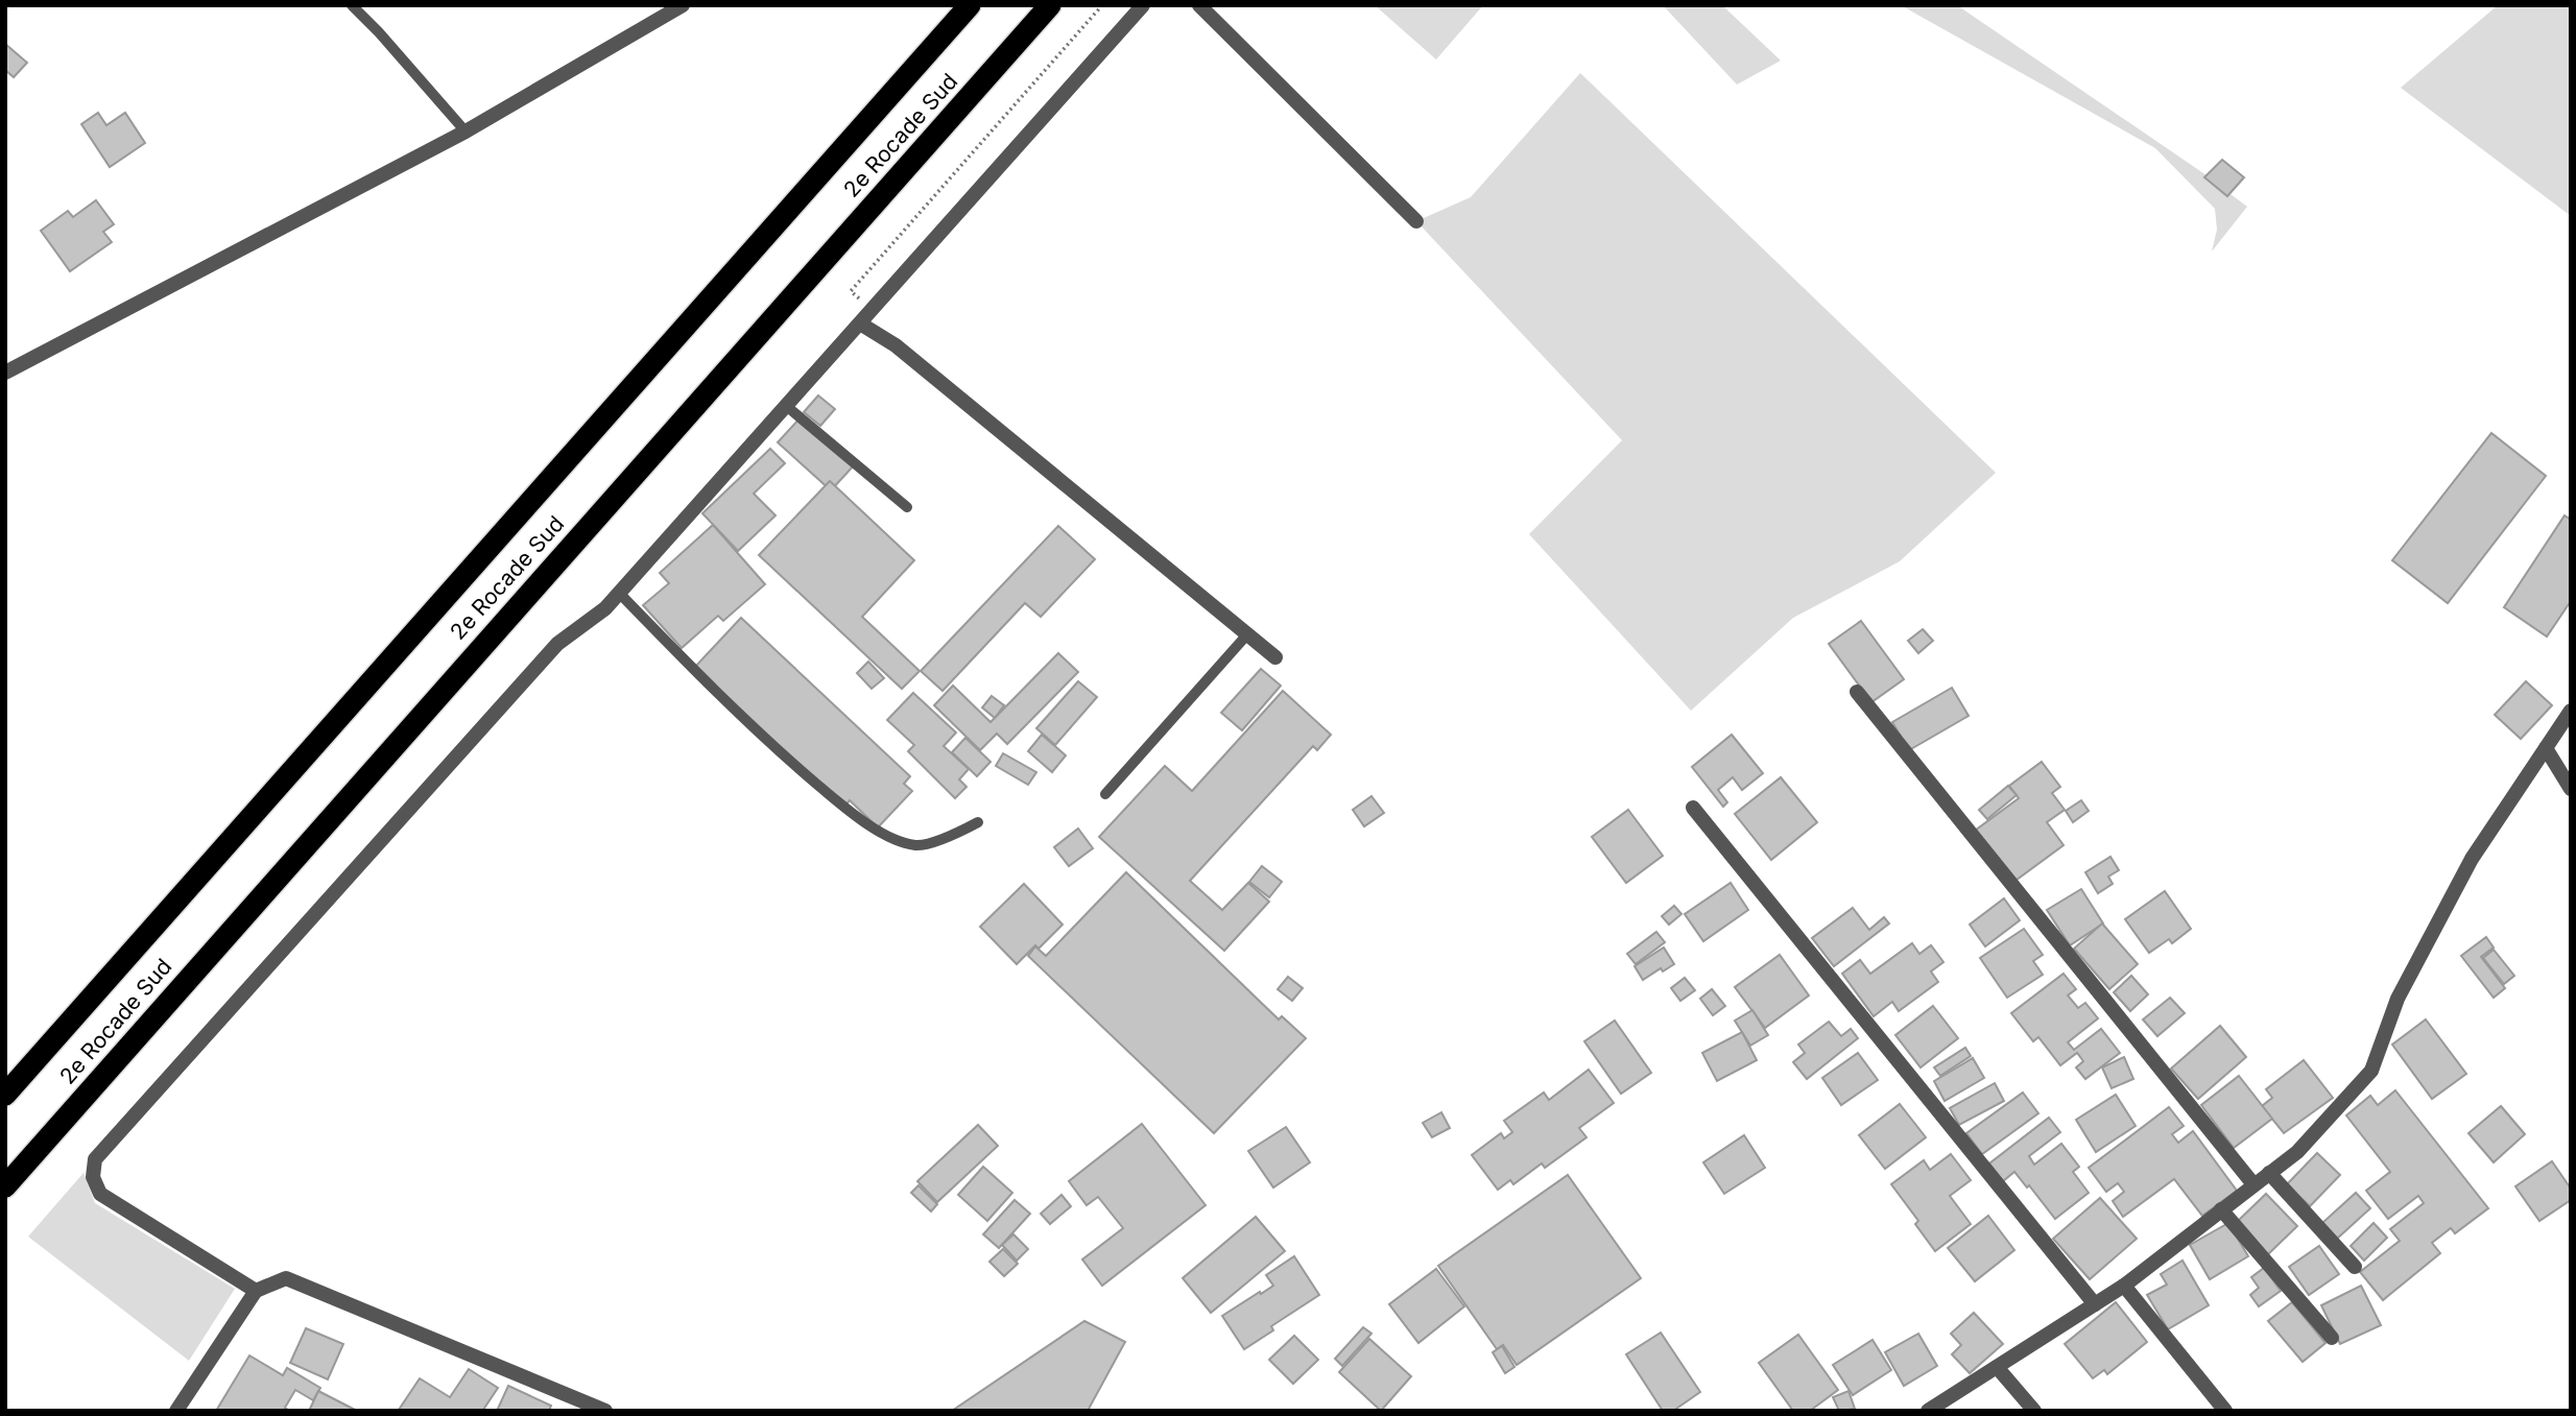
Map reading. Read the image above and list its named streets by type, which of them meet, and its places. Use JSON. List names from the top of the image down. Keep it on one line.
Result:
{"streets":{"highway":["2e Rocade Sud"]}}
